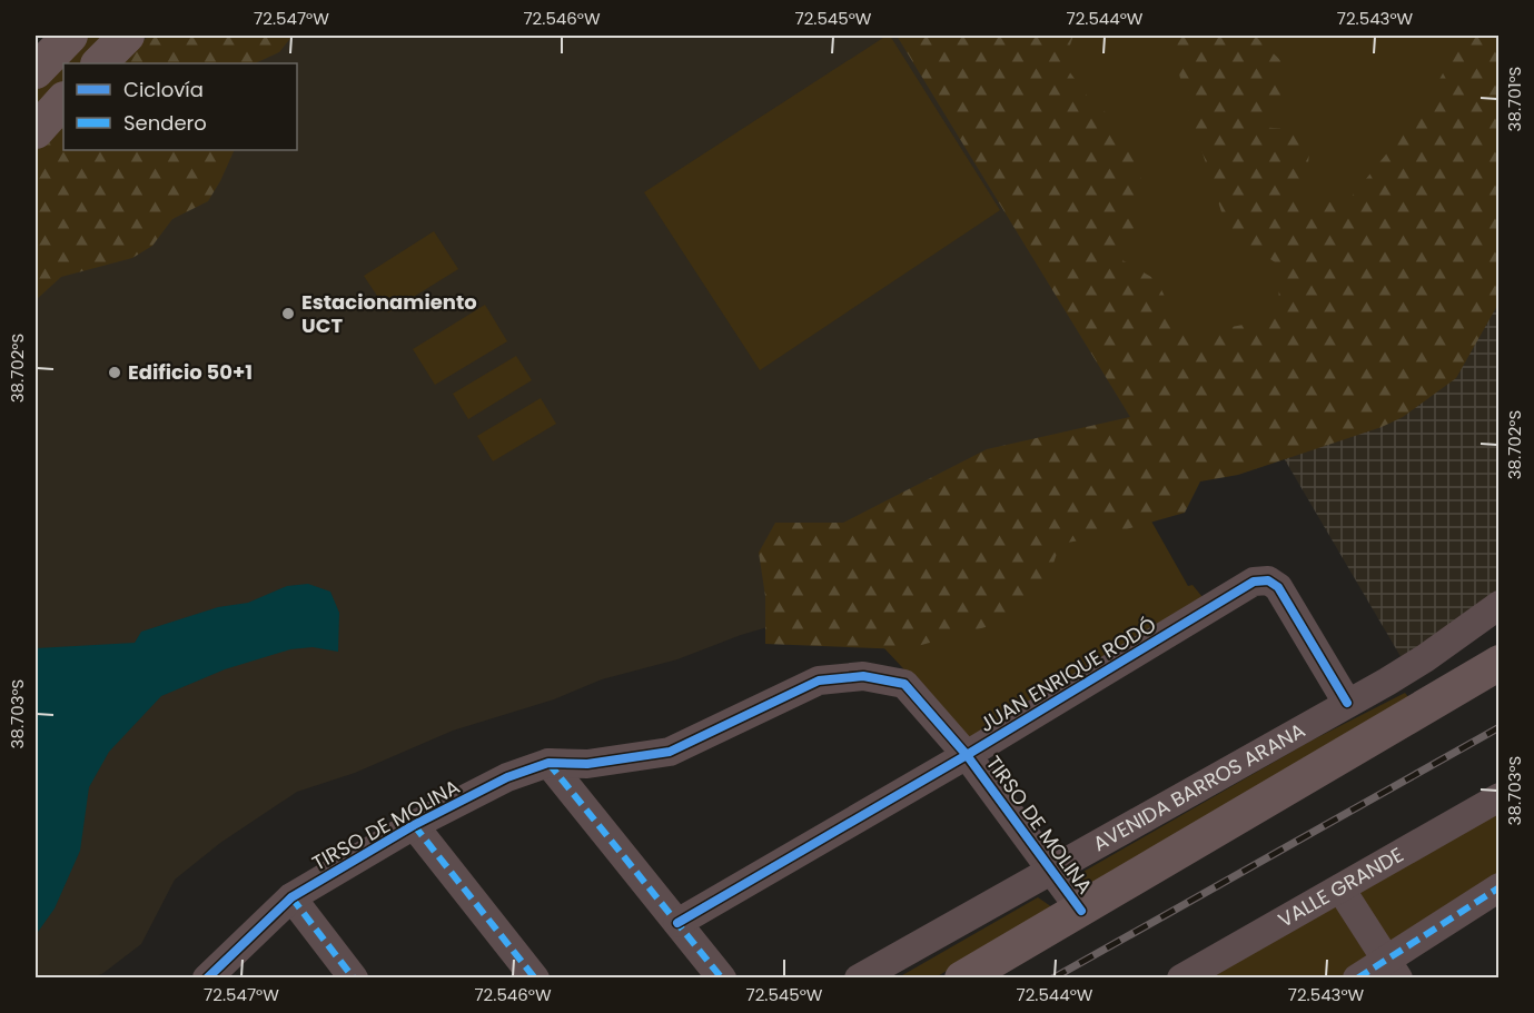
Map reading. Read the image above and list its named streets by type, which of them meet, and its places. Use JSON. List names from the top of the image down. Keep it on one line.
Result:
{"streets":{"street":["JUAN ENRIQUE RODÓ","AVENIDA BARROS ARANA","TIRSO DE MOLINA","VALLE GRANDE"]},"crossings":[["JUAN ENRIQUE RODÓ","AVENIDA BARROS ARANA"],["JUAN ENRIQUE RODÓ","TIRSO DE MOLINA"],["AVENIDA BARROS ARANA","TIRSO DE MOLINA"]],"places":["Estacionamiento UCT","Edificio 50+1"],"legend":["Ciclovía","Sendero"],"coordinates":["72.547°W","72.546°W","72.545°W","72.544°W","72.543°W","38.701°S","38.702°S","38.703°S"]}
